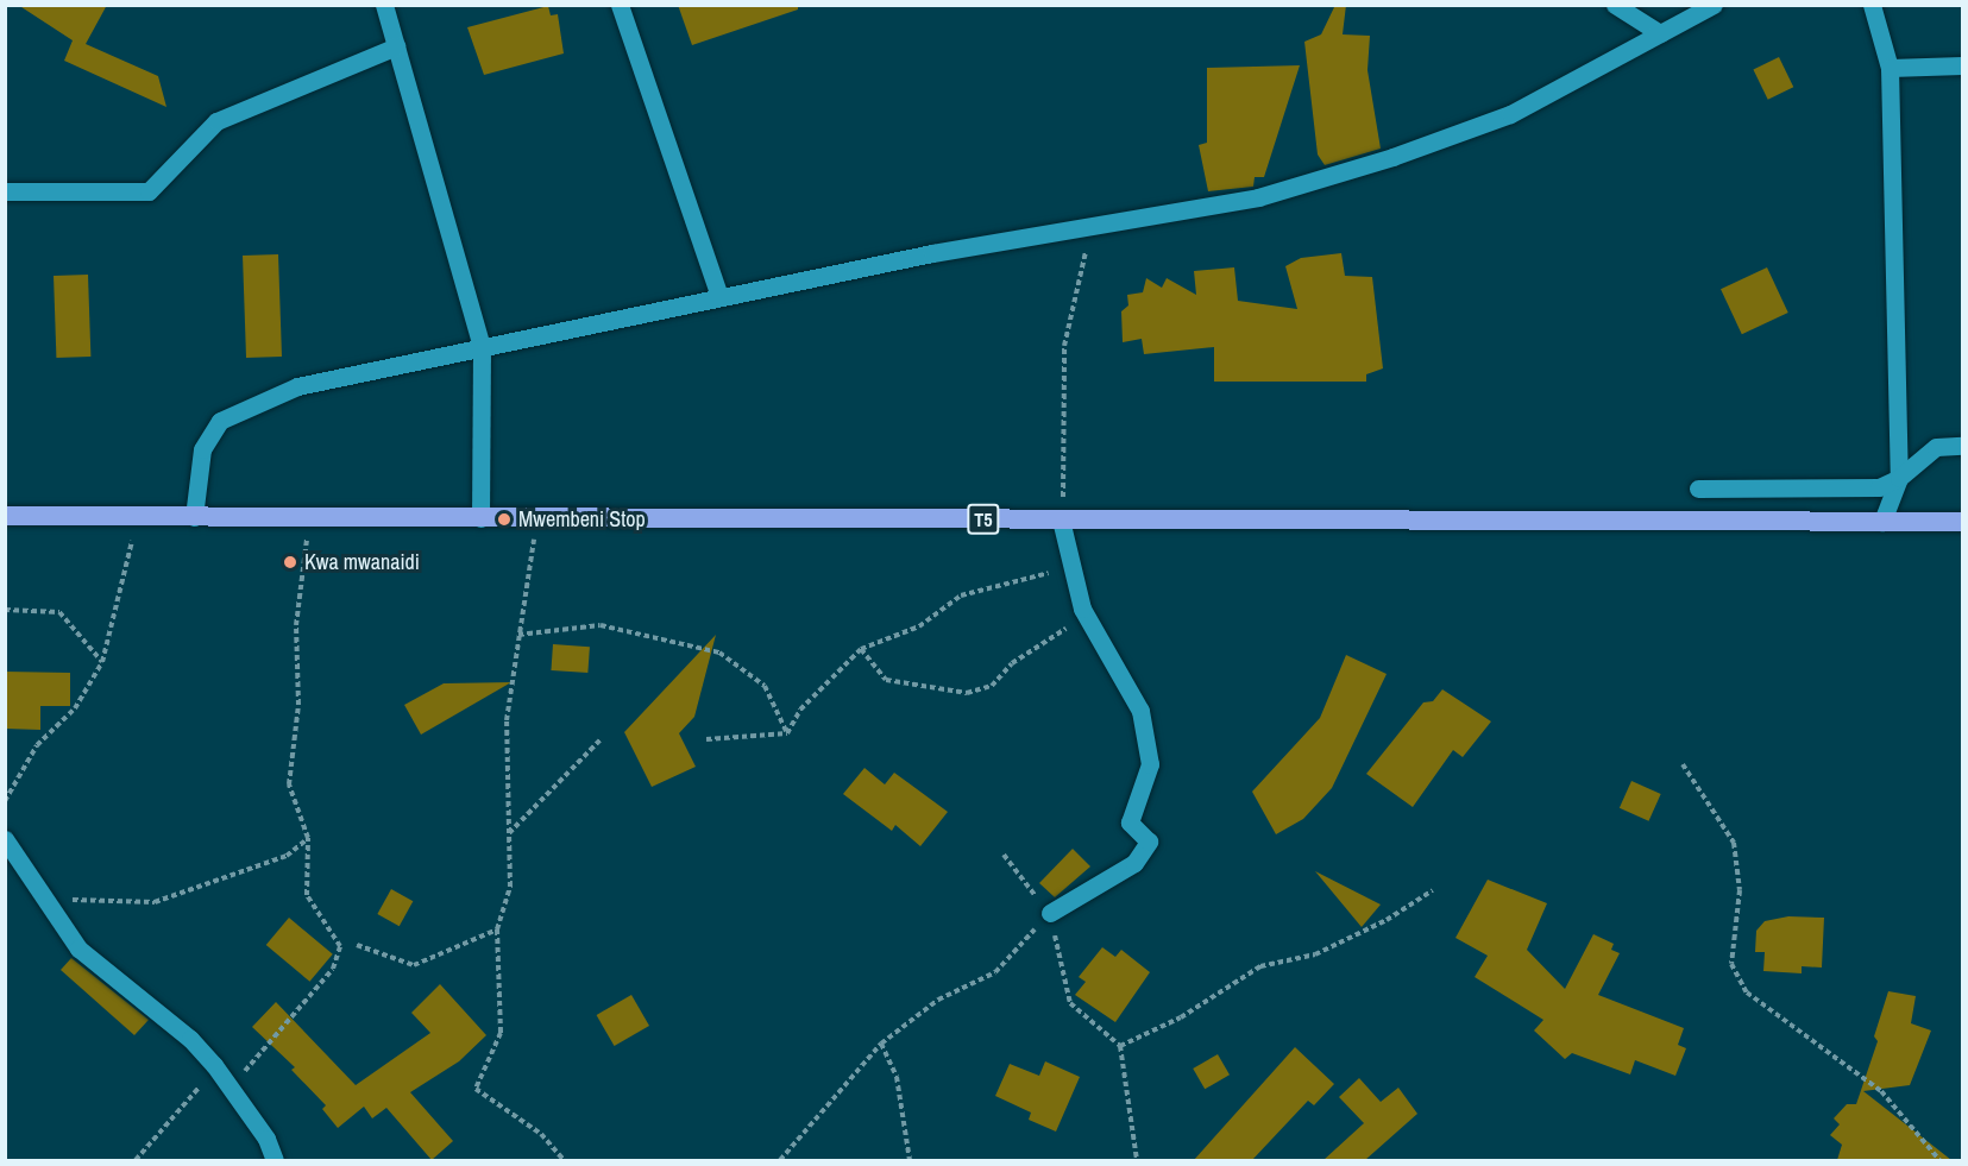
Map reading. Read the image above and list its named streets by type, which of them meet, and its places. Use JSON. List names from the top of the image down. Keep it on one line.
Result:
{"streets":{"highway":["T5"]},"places":["Mwembeni Stop","Kwa mwanaidi"]}
